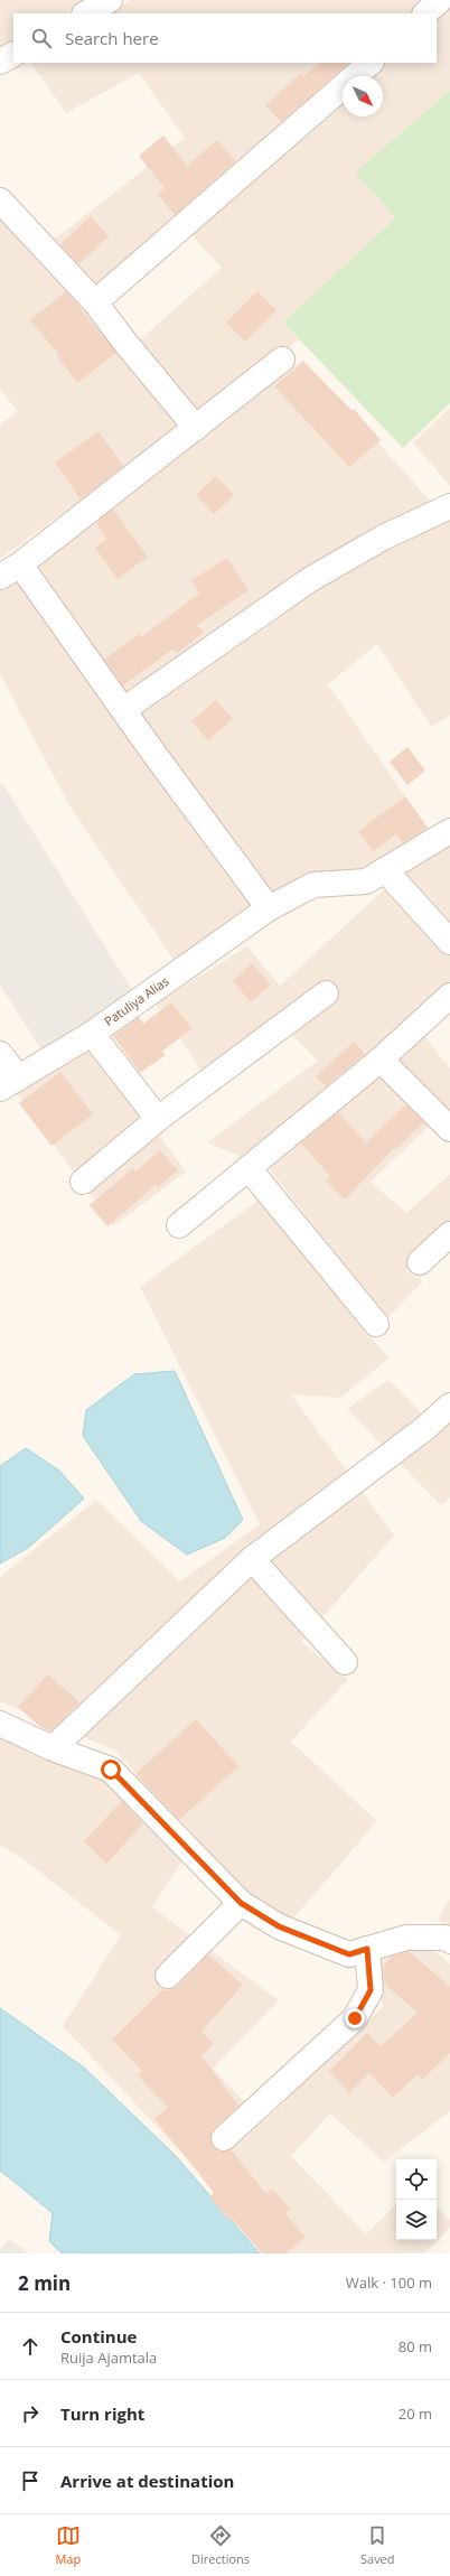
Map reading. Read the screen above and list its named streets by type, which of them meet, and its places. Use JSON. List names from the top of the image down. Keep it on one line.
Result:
{"streets":{"street":["Patuliya Alias"]},"north":"bottom right","page":{"search":"Search here","heading":["2 min","Walk · 100 m"],"list":[["Continue","Ruija Ajamtala","80 m"],["Turn right","20 m"],"Arrive at destination"],"nav":["Map","Directions","Saved"]}}
